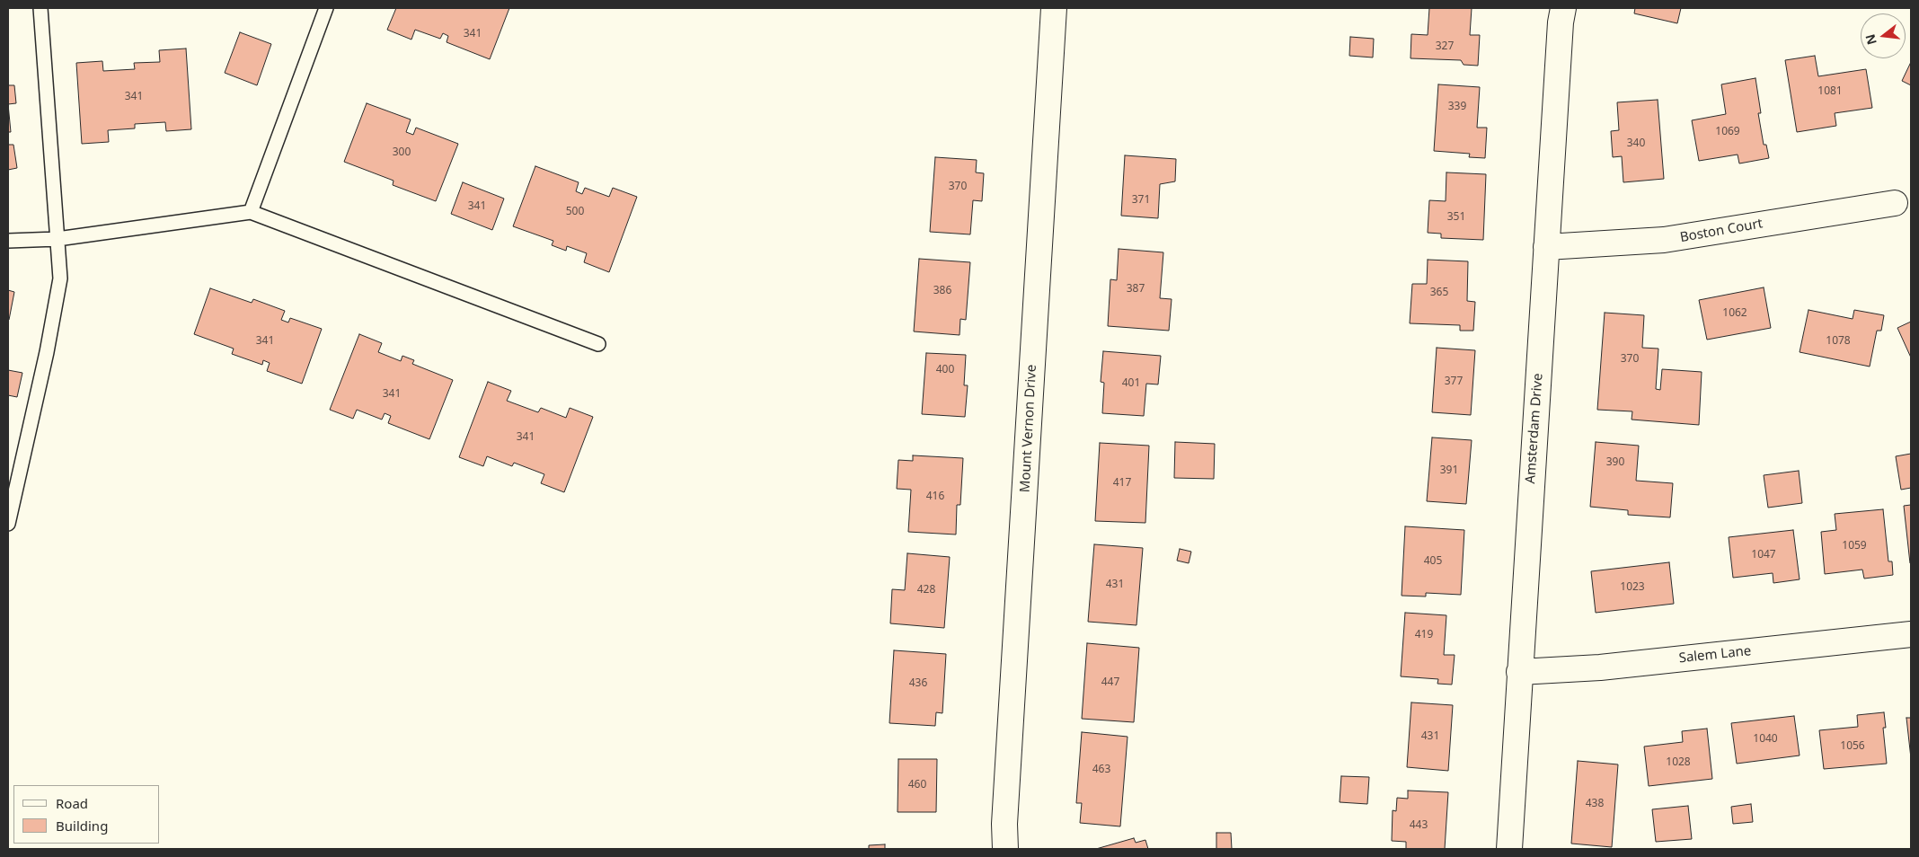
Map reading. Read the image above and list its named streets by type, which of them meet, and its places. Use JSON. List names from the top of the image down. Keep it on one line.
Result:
{"streets":{"street":["Boston Court","Mount Vernon Drive","Amsterdam Drive","Salem Lane"]},"crossings":[["Boston Court","Amsterdam Drive"],["Amsterdam Drive","Salem Lane"]],"house_numbers":["341","327","1081","341","339","1069","340","300","370","371","341","500","351","387","386","365","1062","341","1078","370","400","377","401","341","341","390","391","417","416","1059","1047","405","431","1023","428","419","447","436","431","1040","1056","1028","463","460","438","443"],"legend":["Road","Building"],"north":"left"}
